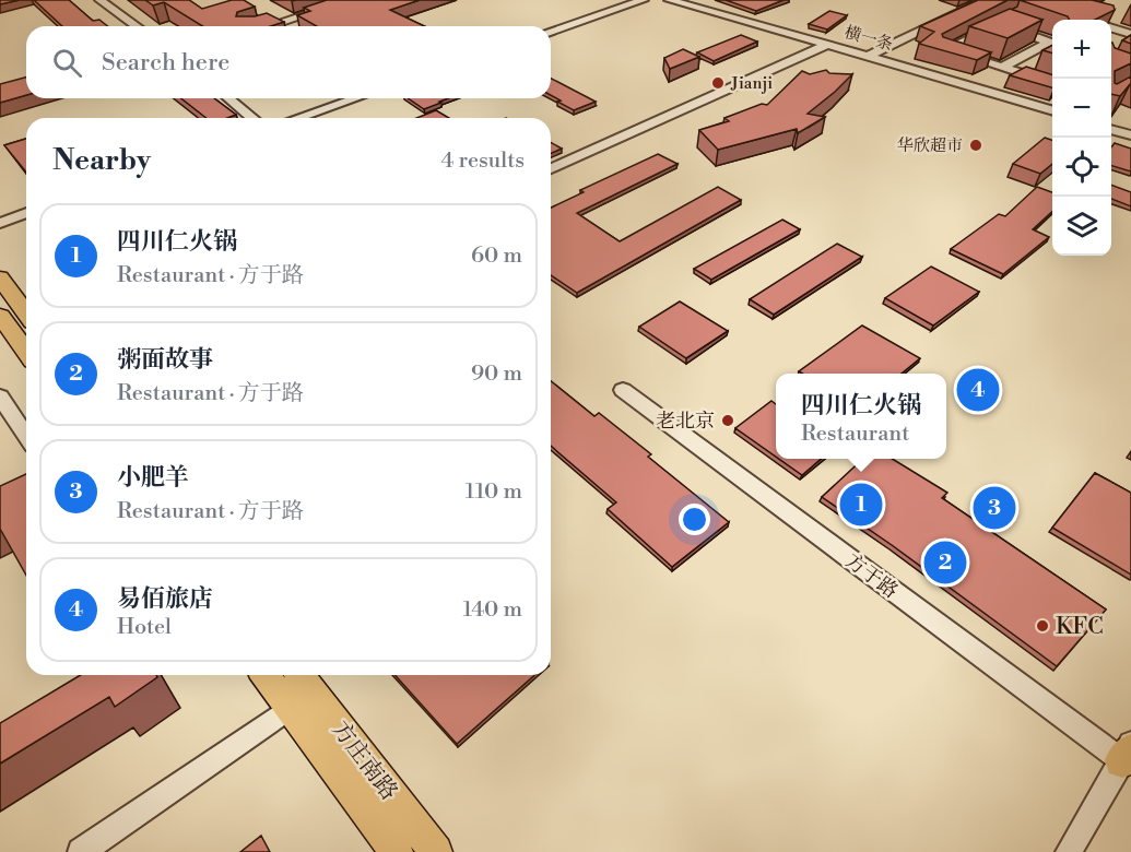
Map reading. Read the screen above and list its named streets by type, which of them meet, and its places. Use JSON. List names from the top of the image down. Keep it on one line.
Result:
{"streets":{"main road":["方庄南路"],"street":["横一条","方于路"]},"places":["Jianji","华欣超市","老北京","KFC"],"page":{"map_buttons":["+","−"],"search":"Search here","heading":["Nearby","4 results"],"list":[{"mark":"1","name":"四川仁火锅","note":"Restaurant · 方于路","value":"60 m"},{"mark":"2","name":"粥面故事","note":"Restaurant · 方于路","value":"90 m"},{"mark":"3","name":"小肥羊","note":"Restaurant · 方于路","value":"110 m"},{"mark":"4","name":"易佰旅店","note":"Hotel","value":"140 m"}],"pins":["4","1","3","2"],"popup":["四川仁火锅","Restaurant"]}}
